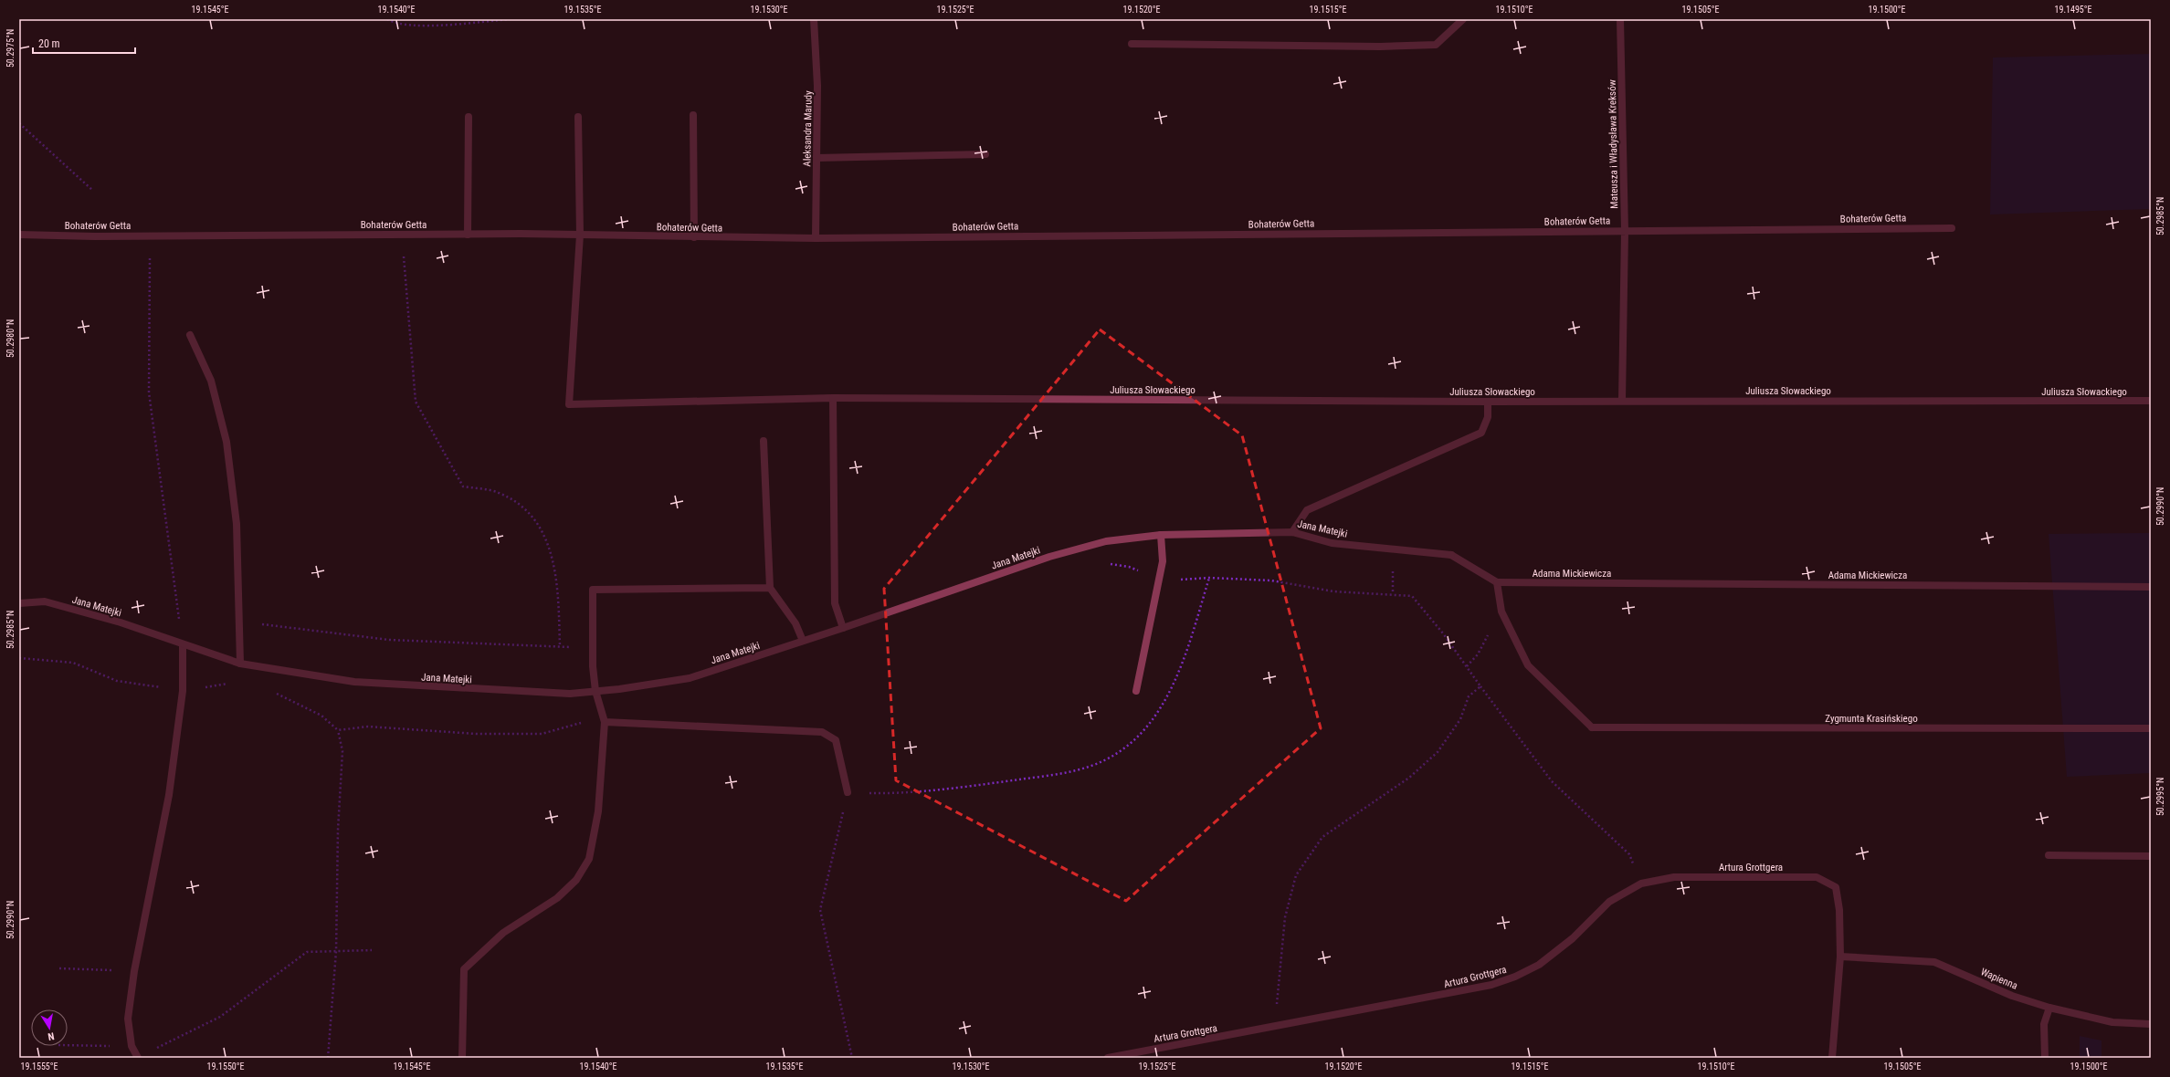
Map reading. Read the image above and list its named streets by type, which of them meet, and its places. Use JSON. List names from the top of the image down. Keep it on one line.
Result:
{"streets":{"street":["Aleksandra Marudy","Mateusza i Władysława Kreksów","Bohaterów Getta","Juliusza Słowackiego","Jana Matejki","Adama Mickiewicza","Zygmunta Krasińskiego","Artura Grottgera","Wapienna"]},"crossings":[["Aleksandra Marudy","Bohaterów Getta"],["Mateusza i Władysława Kreksów","Bohaterów Getta"],["Mateusza i Władysława Kreksów","Juliusza Słowackiego"],["Bohaterów Getta","Juliusza Słowackiego"],["Jana Matejki","Adama Mickiewicza"],["Artura Grottgera","Wapienna"]],"scale_bar":"20 m","north":"bottom","coordinates":["19.1545°E","19.1540°E","19.1535°E","19.1530°E","19.1525°E","19.1520°E","19.1515°E","19.1510°E","19.1505°E","19.1500°E","19.1495°E","50.2975°N","50.2985°N","50.2980°N","50.2990°N","50.2995°N","19.1555°E","19.1550°E"]}
